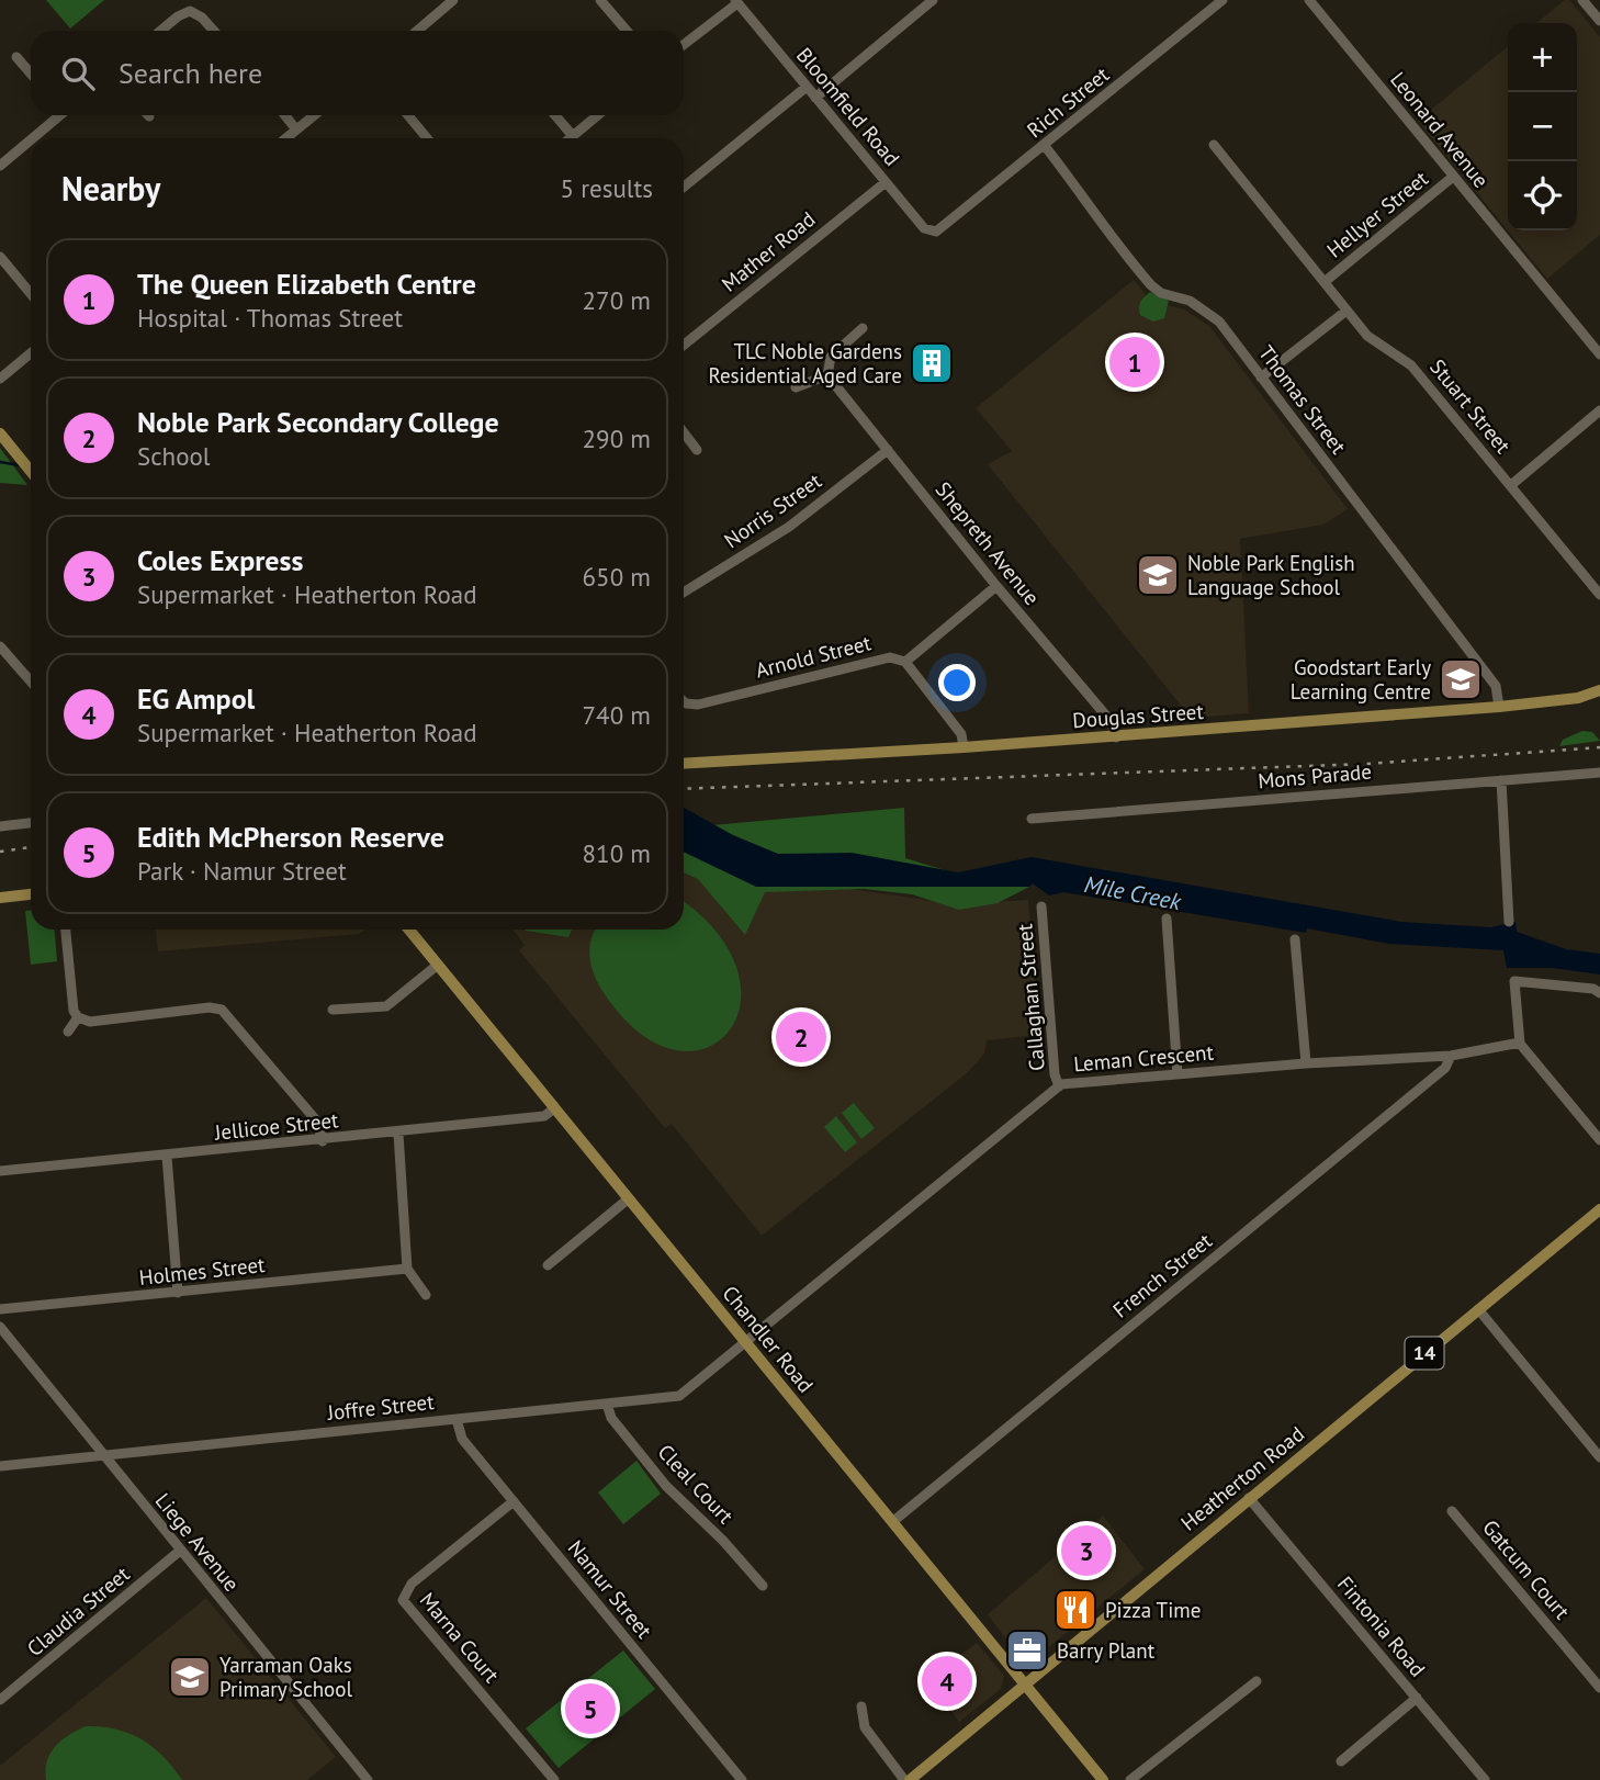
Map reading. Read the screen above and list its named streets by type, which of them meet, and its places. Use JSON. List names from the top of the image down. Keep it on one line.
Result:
{"streets":{"main road":["Douglas Street","Chandler Road","14","Heatherton Road"],"street":["Rich Street","Bloomfield Road","Leonard Avenue","Hellyer Street","Mather Road","Thomas Street","Stuart Street","Norris Street","Shepreth Avenue","Arnold Street","Mons Parade","Callaghan Street","Leman Crescent","Jellicoe Street","Holmes Street","French Street","Joffre Street","Cleal Court","Liege Avenue","Gatcum Court","Namur Street","Claudia Street","Fintonia Road","Marna Court"]},"crossings":[["Rich Street","Bloomfield Road"],["Rich Street","Thomas Street"],["Bloomfield Road","Mather Road"],["Leonard Avenue","Hellyer Street"],["Hellyer Street","Stuart Street"],["Thomas Street","Douglas Street"],["Norris Street","Shepreth Avenue"],["Shepreth Avenue","Douglas Street"],["Callaghan Street","Leman Crescent"],["Leman Crescent","French Street"],["Leman Crescent","Chandler Road"],["Leman Crescent","Joffre Street"],["Jellicoe Street","Chandler Road"],["French Street","Chandler Road"],["Chandler Road","Joffre Street"],["Chandler Road","Heatherton Road"],["Joffre Street","Cleal Court"],["Joffre Street","Liege Avenue"],["Joffre Street","Namur Street"],["Heatherton Road","Fintonia Road"],["Liege Avenue","Claudia Street"],["Namur Street","Marna Court"]],"water":["Mile Creek"],"places":{"building":["TLC Noble Gardens Residential Aged Care"],"school or university":["Noble Park English Language School","Goodstart Early Learning Centre","Yarraman Oaks Primary School"],"restaurant":["Pizza Time"],"office":["Barry Plant"]},"page":{"map_buttons":["+","−"],"search":"Search here","heading":["Nearby","5 results"],"list":[{"mark":"1","name":"The Queen Elizabeth Centre","note":"Hospital · Thomas Street","value":"270 m"},{"mark":"2","name":"Noble Park Secondary College","note":"School","value":"290 m"},{"mark":"3","name":"Coles Express","note":"Supermarket · Heatherton Road","value":"650 m"},{"mark":"4","name":"EG Ampol","note":"Supermarket · Heatherton Road","value":"740 m"},{"mark":"5","name":"Edith McPherson Reserve","note":"Park · Namur Street","value":"810 m"}],"pins":["1","2","3","4","5"]}}
